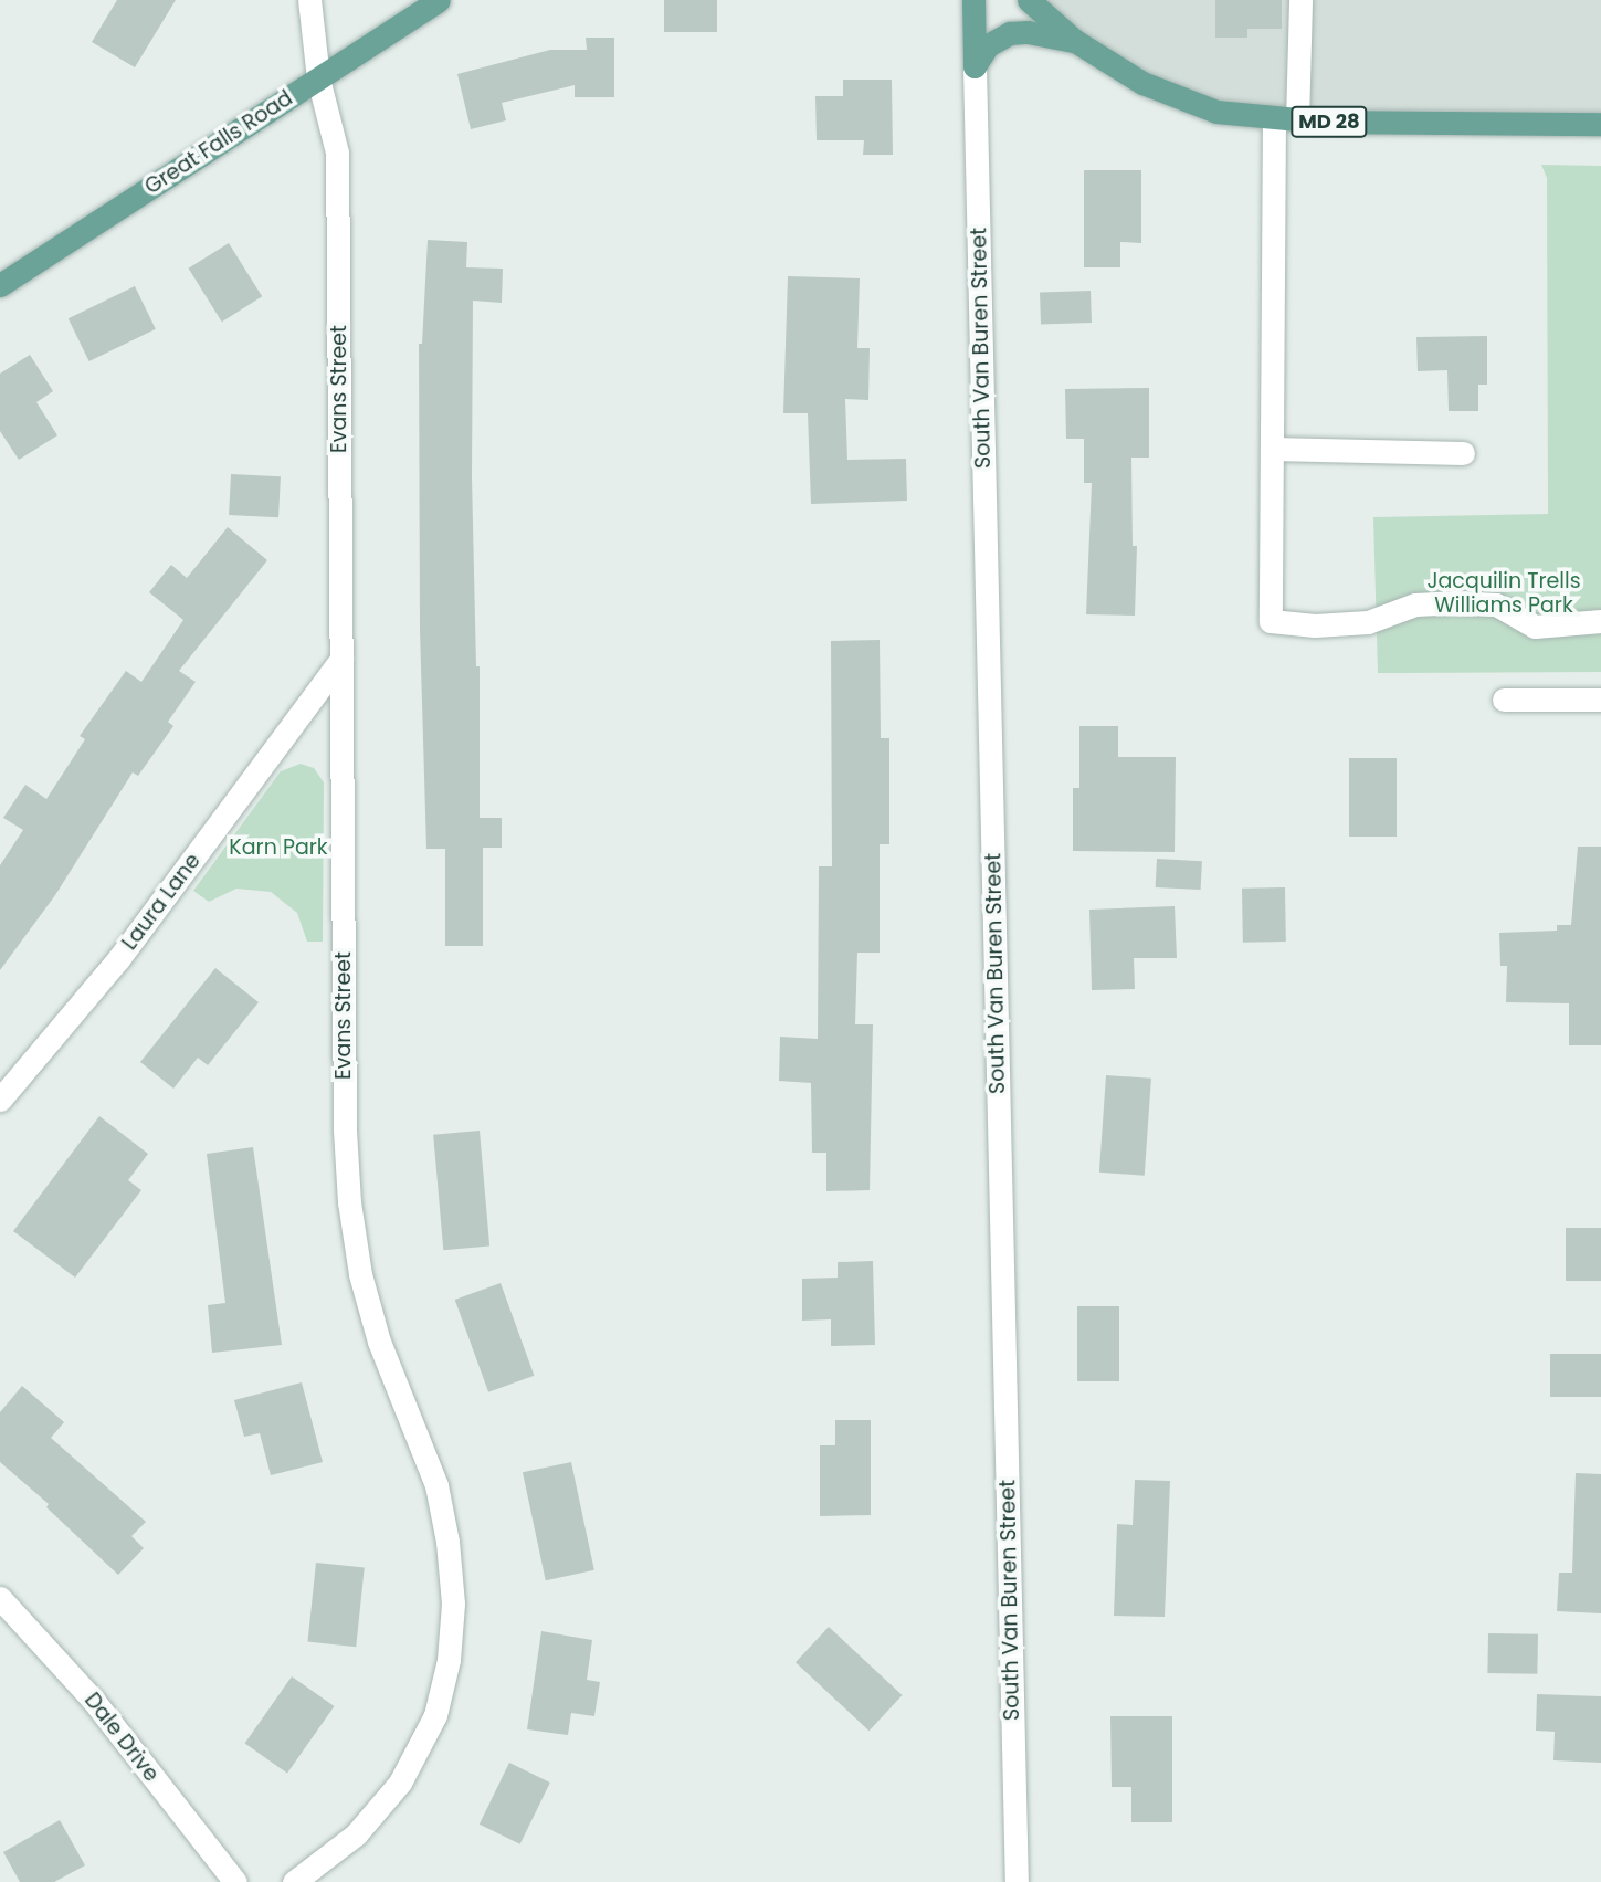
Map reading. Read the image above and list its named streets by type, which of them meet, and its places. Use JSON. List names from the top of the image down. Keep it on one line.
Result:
{"streets":{"main road":["MD 28","Great Falls Road"],"street":["South Van Buren Street","Evans Street","Laura Lane","Dale Drive"]},"crossings":[["Great Falls Road","Evans Street"],["Evans Street","Laura Lane"]],"parks":["Jacquilin Trells Williams Park","Karn Park"]}
